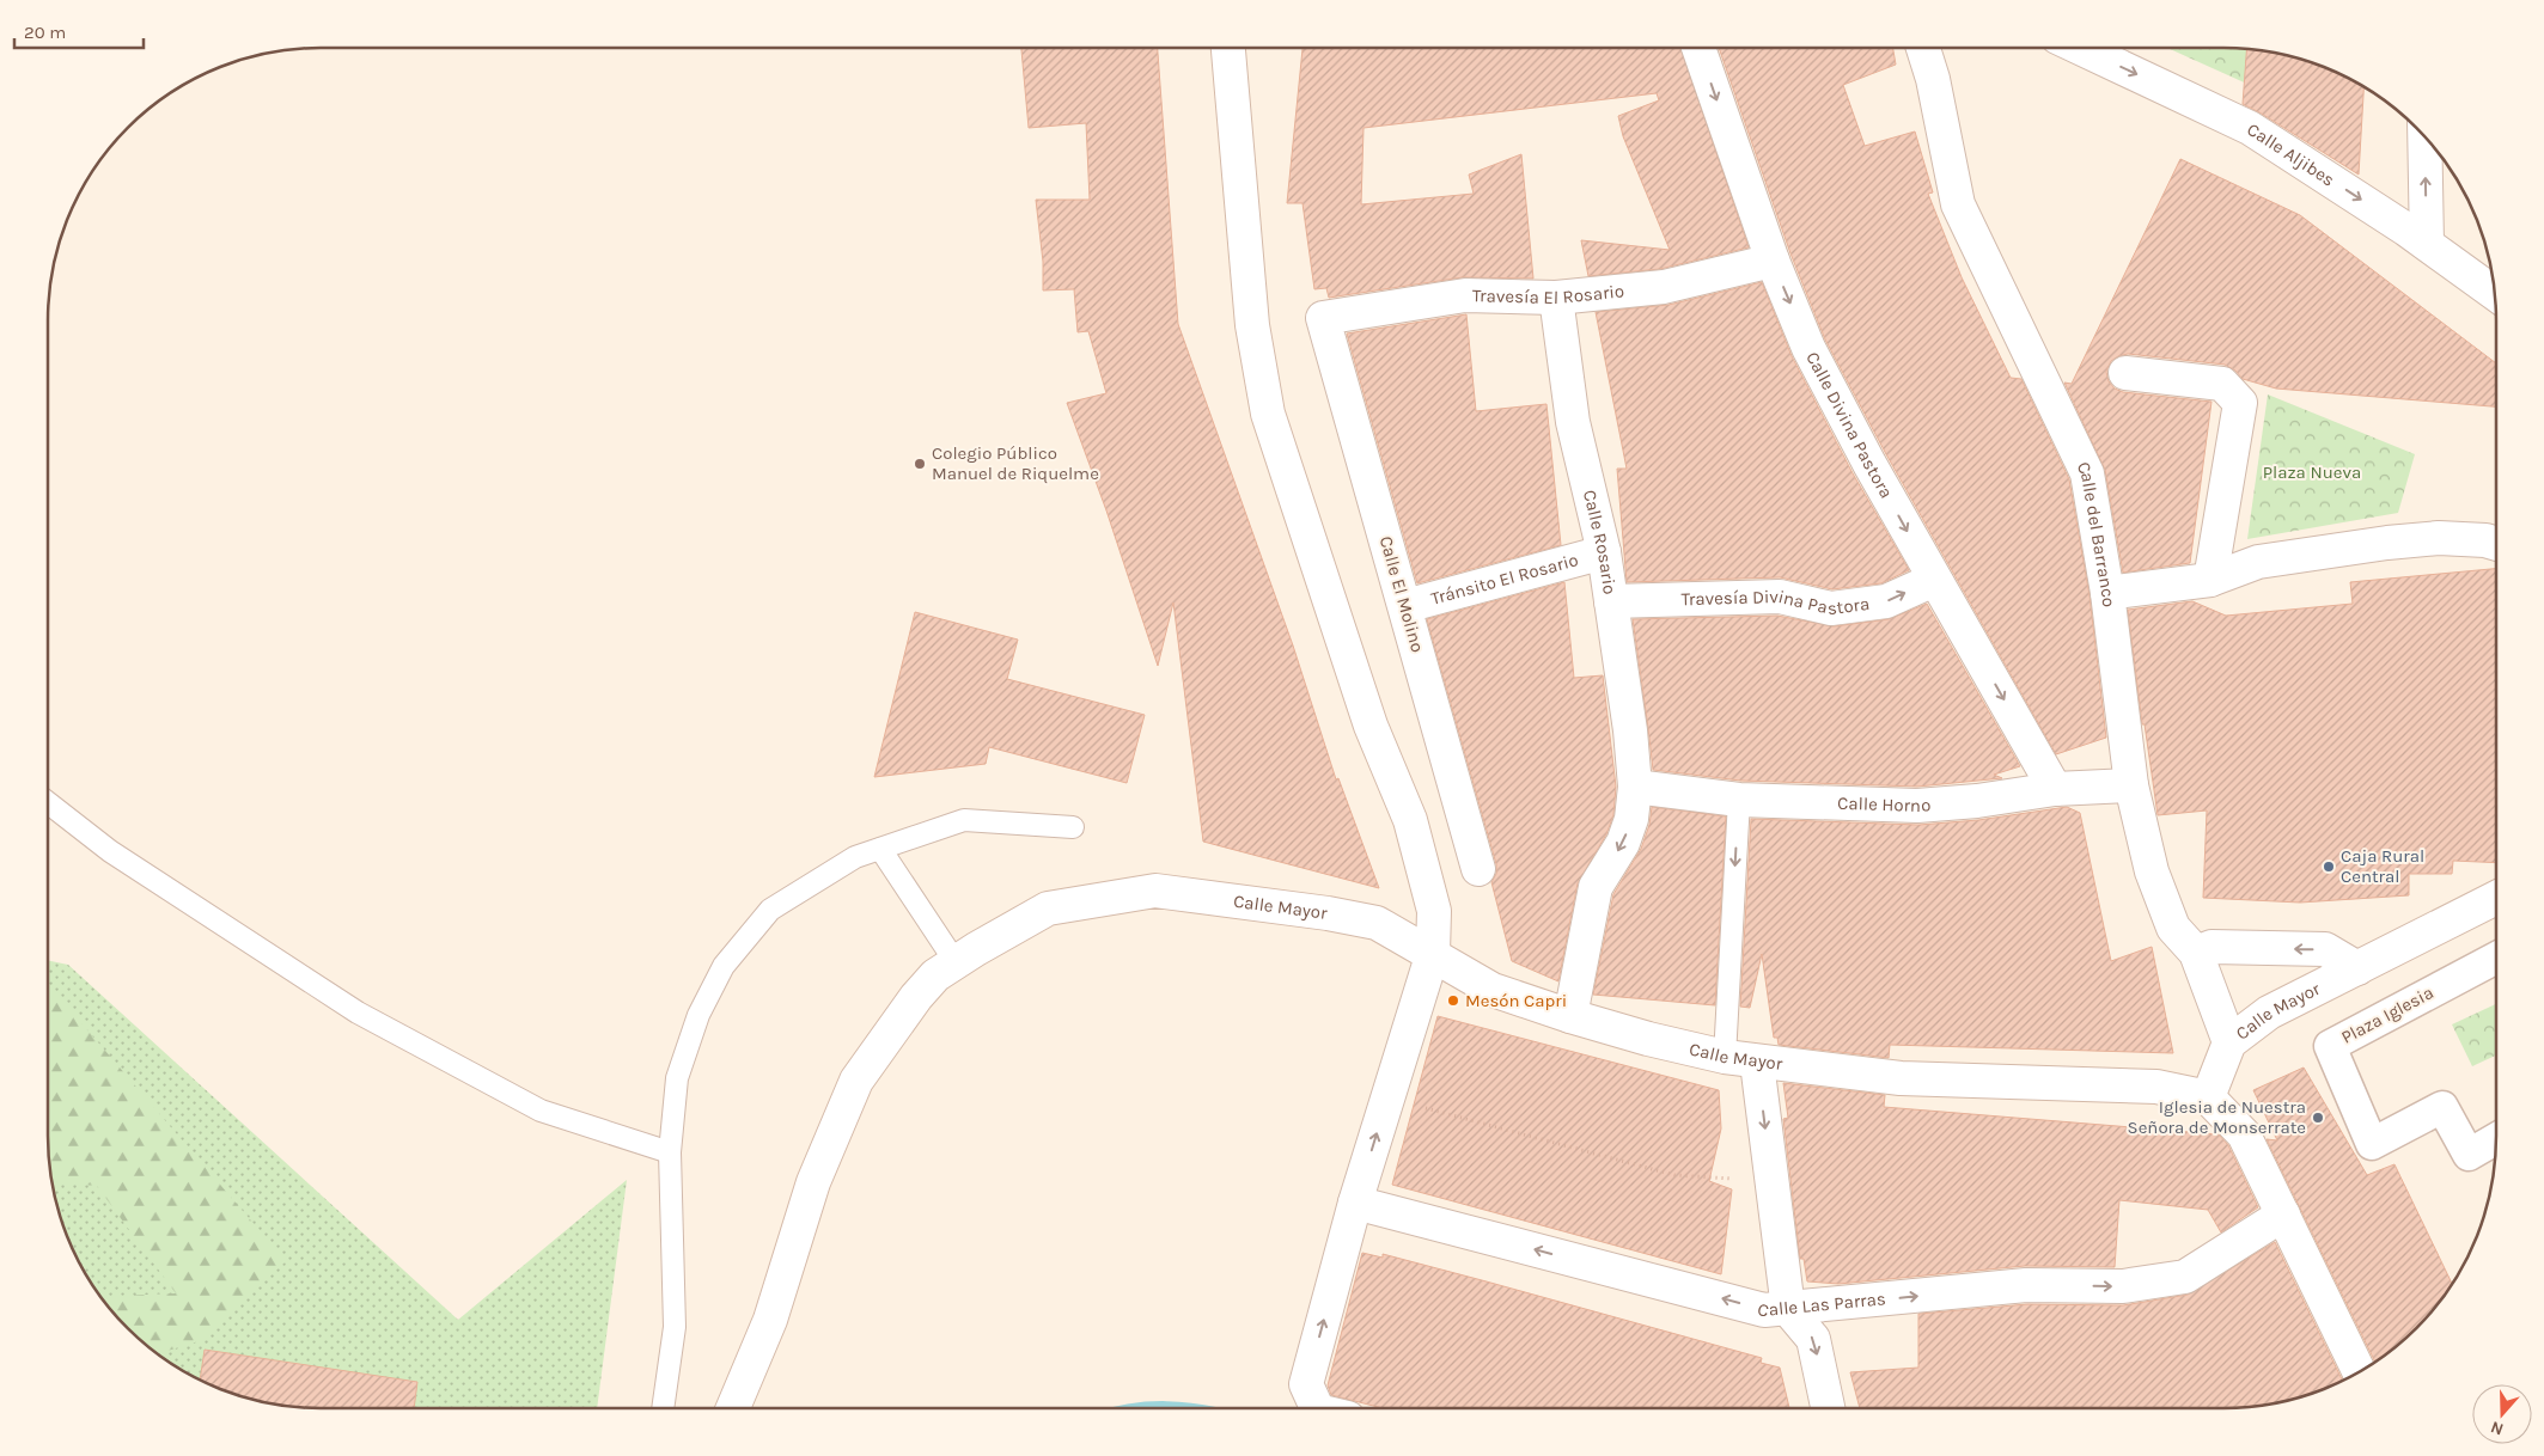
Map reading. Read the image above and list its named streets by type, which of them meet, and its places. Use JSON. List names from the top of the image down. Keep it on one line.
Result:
{"streets":{"street":["Calle Aljibes","Travesía El Rosario","Calle Divina Pastora","Calle del Barranco","Calle Rosario","Tránsito El Rosario","Calle El Molino","Travesía Divina Pastora","Calle Horno","Calle Mayor","Plaza Iglesia","Calle Las Parras"]},"crossings":[["Travesía El Rosario","Calle Divina Pastora"],["Travesía El Rosario","Calle Rosario"],["Travesía El Rosario","Calle El Molino"],["Calle Divina Pastora","Travesía Divina Pastora"],["Calle Divina Pastora","Calle Horno"],["Calle del Barranco","Calle Horno"],["Calle del Barranco","Calle Mayor"],["Calle Rosario","Tránsito El Rosario"],["Calle Rosario","Travesía Divina Pastora"],["Calle Rosario","Calle Horno"],["Calle Rosario","Calle Mayor"],["Tránsito El Rosario","Calle El Molino"]],"one_way":["Calle Aljibes","Calle Divina Pastora","Travesía Divina Pastora"],"parks":["Plaza Nueva"],"places":["Colegio Público Manuel de Riquelme","Caja Rural Central","Mesón Capri","Iglesia de Nuestra Señora de Monserrate"],"scale_bar":"20 m","north":"bottom"}
